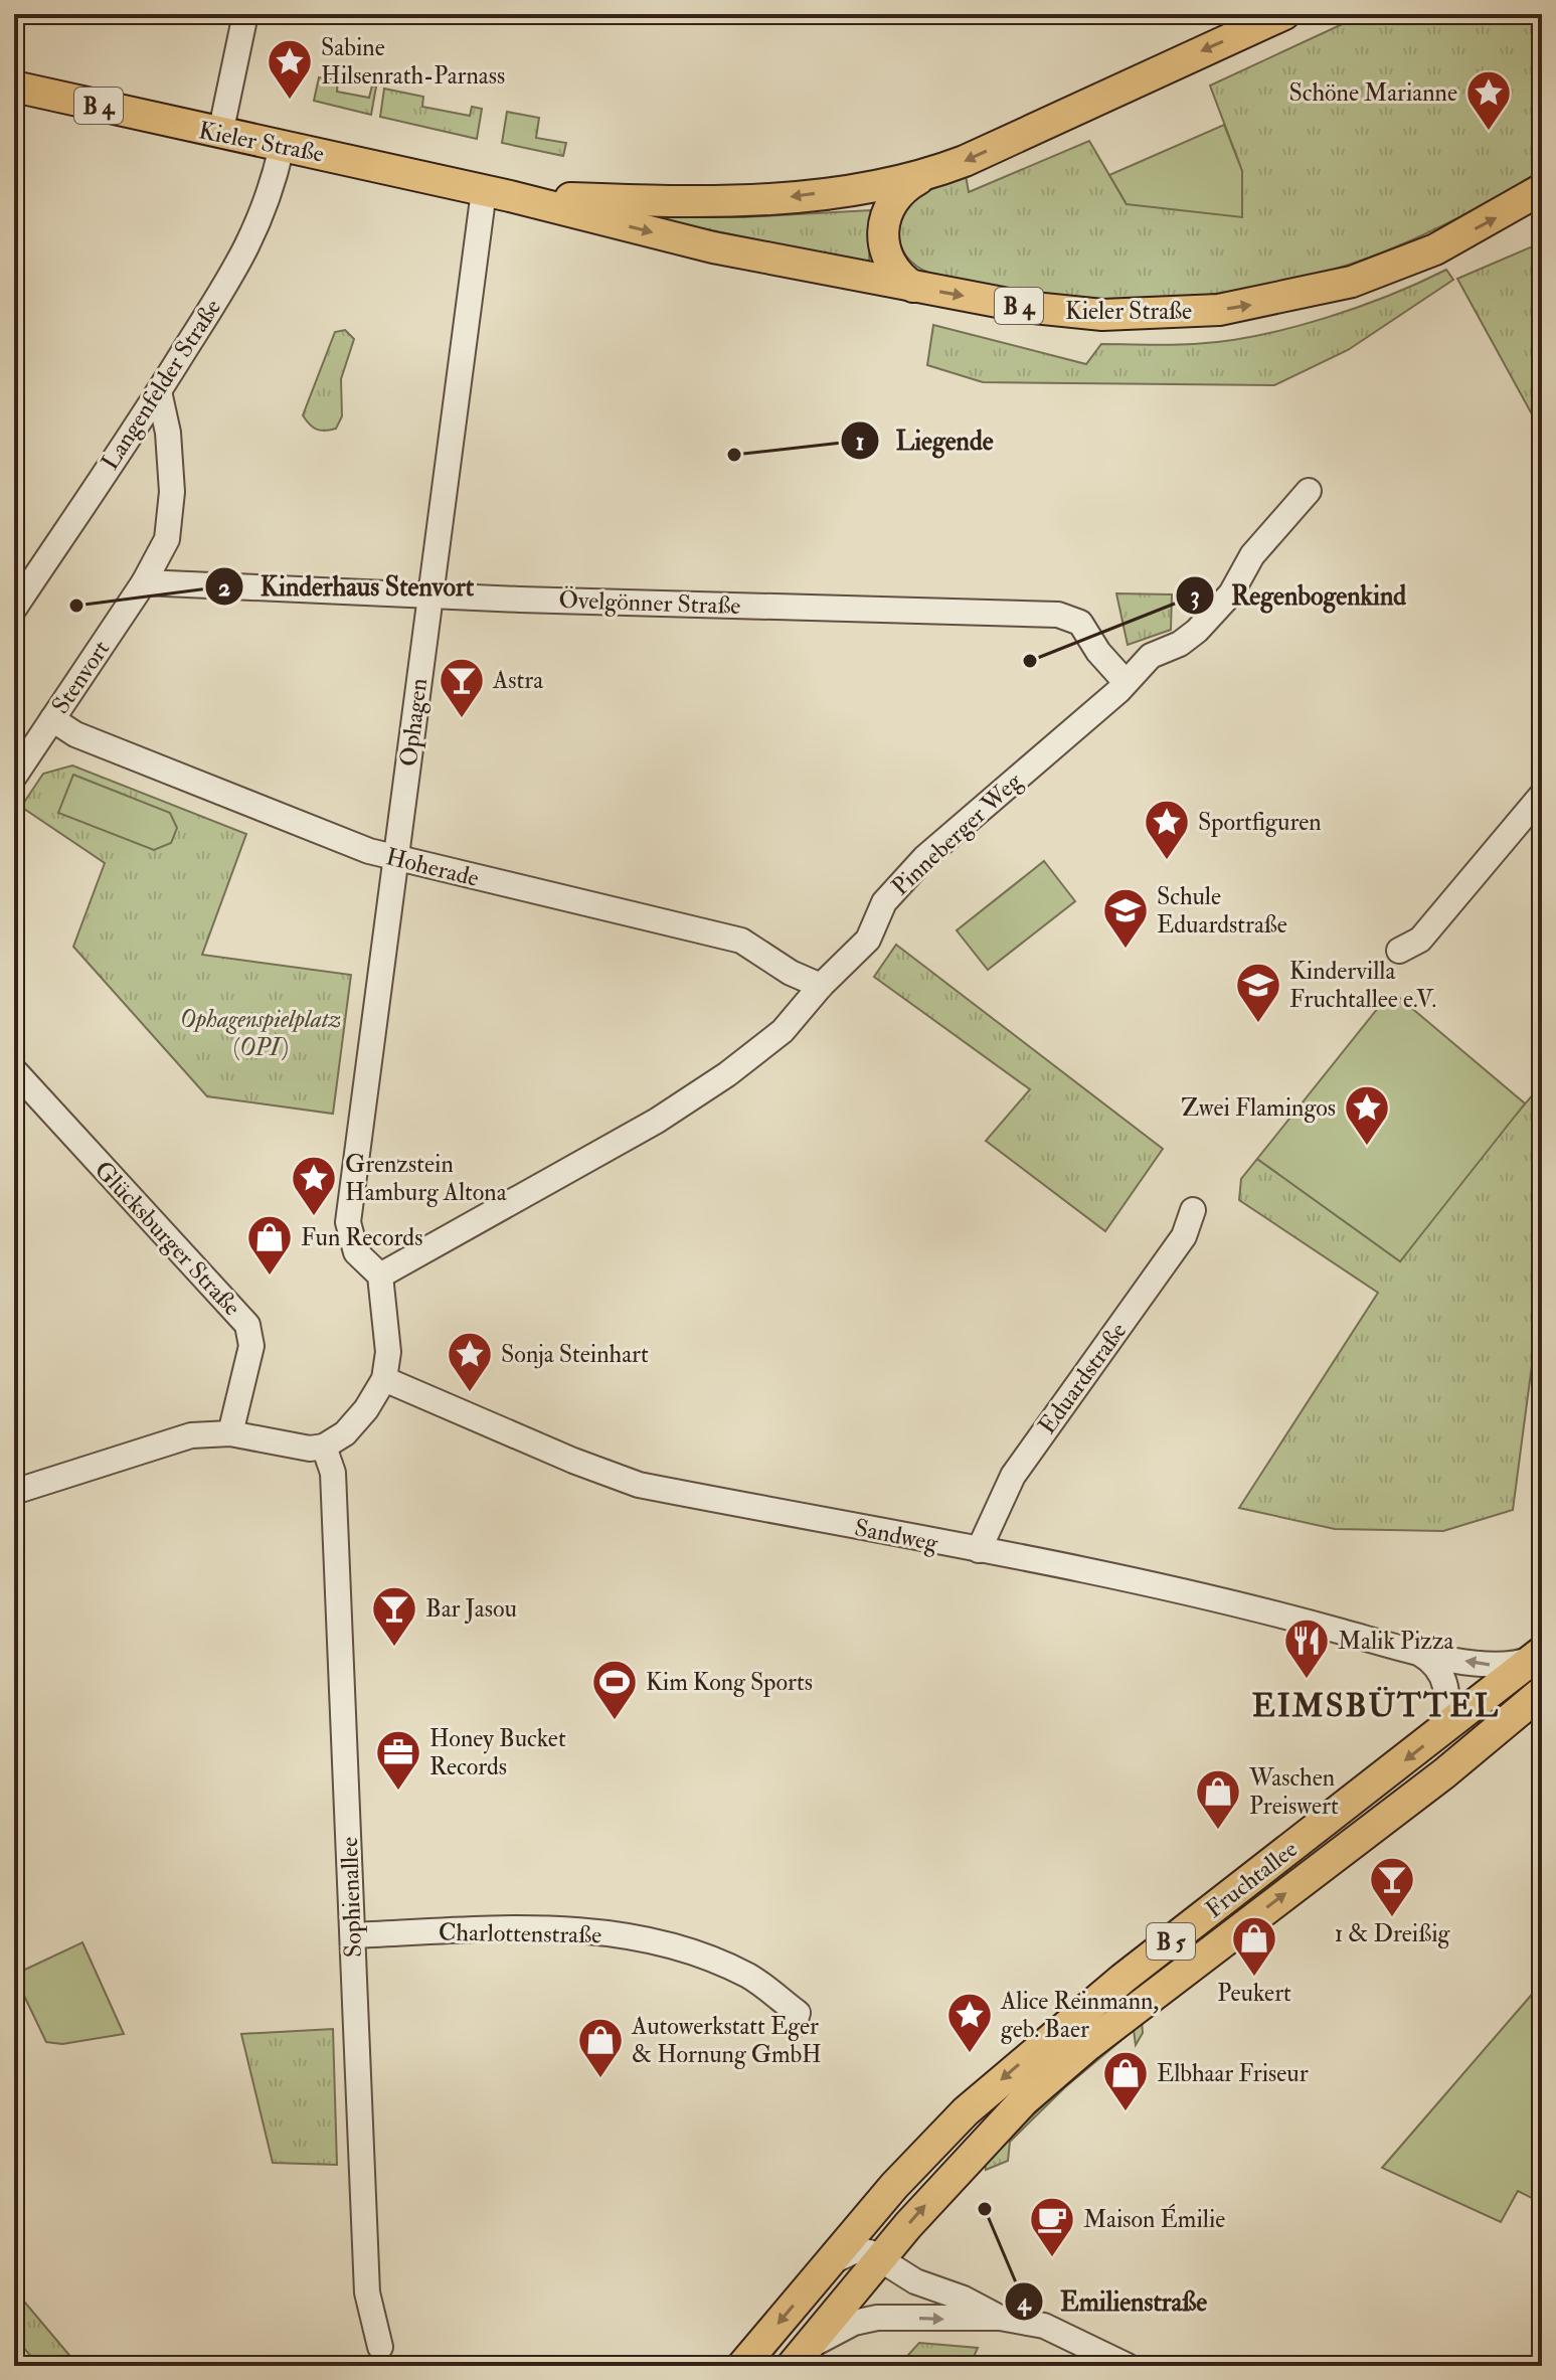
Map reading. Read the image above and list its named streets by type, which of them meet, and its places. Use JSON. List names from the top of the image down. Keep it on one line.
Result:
{"streets":{"main road":["B 4","Kieler Straße","Fruchtallee","B 5"],"street":["Langenfelder Straße","Övelgönner Straße","Stenvort","Ophagen","Pinneberger Weg","Hoherade","Glücksburger Straße","Eduardstraße","Sandweg","Sophienallee","Charlottenstraße"]},"crossings":[["B 4","Kieler Straße"],["Kieler Straße","Langenfelder Straße"],["Kieler Straße","Ophagen"],["Langenfelder Straße","Stenvort"],["Övelgönner Straße","Stenvort"],["Övelgönner Straße","Ophagen"],["Övelgönner Straße","Pinneberger Weg"],["Stenvort","Hoherade"],["Ophagen","Pinneberger Weg"],["Ophagen","Hoherade"],["Pinneberger Weg","Hoherade"],["Eduardstraße","Sandweg"],["Sandweg","Fruchtallee"],["Sophienallee","Charlottenstraße"]],"districts":["EIMSBÜTTEL"],"parks":["Ophagenspielplatz (OPI)"],"places":{"place":["Sabine Hilsenrath-Parnass","Schöne Marianne","Sportfiguren","Zwei Flamingos","Grenzstein Hamburg Altona","Sonja Steinhart","Alice Reinmann, geb. Baer"],"other":["Liegende","Kinderhaus Stenvort","Regenbogenkind","Emilienstraße"],"bar":["Astra","Bar Jasou","1 & Dreißig"],"school or university":["Schule Eduardstraße","Kindervilla Fruchtallee e.V."],"shop":["Fun Records","Waschen Preiswert","Peukert","Autowerkstatt Eger & Hornung GmbH","Elbhaar Friseur"],"restaurant":["Malik Pizza"],"sports":["Kim Kong Sports"],"office":["Honey Bucket Records"],"cafe":["Maison Émilie"]}}
